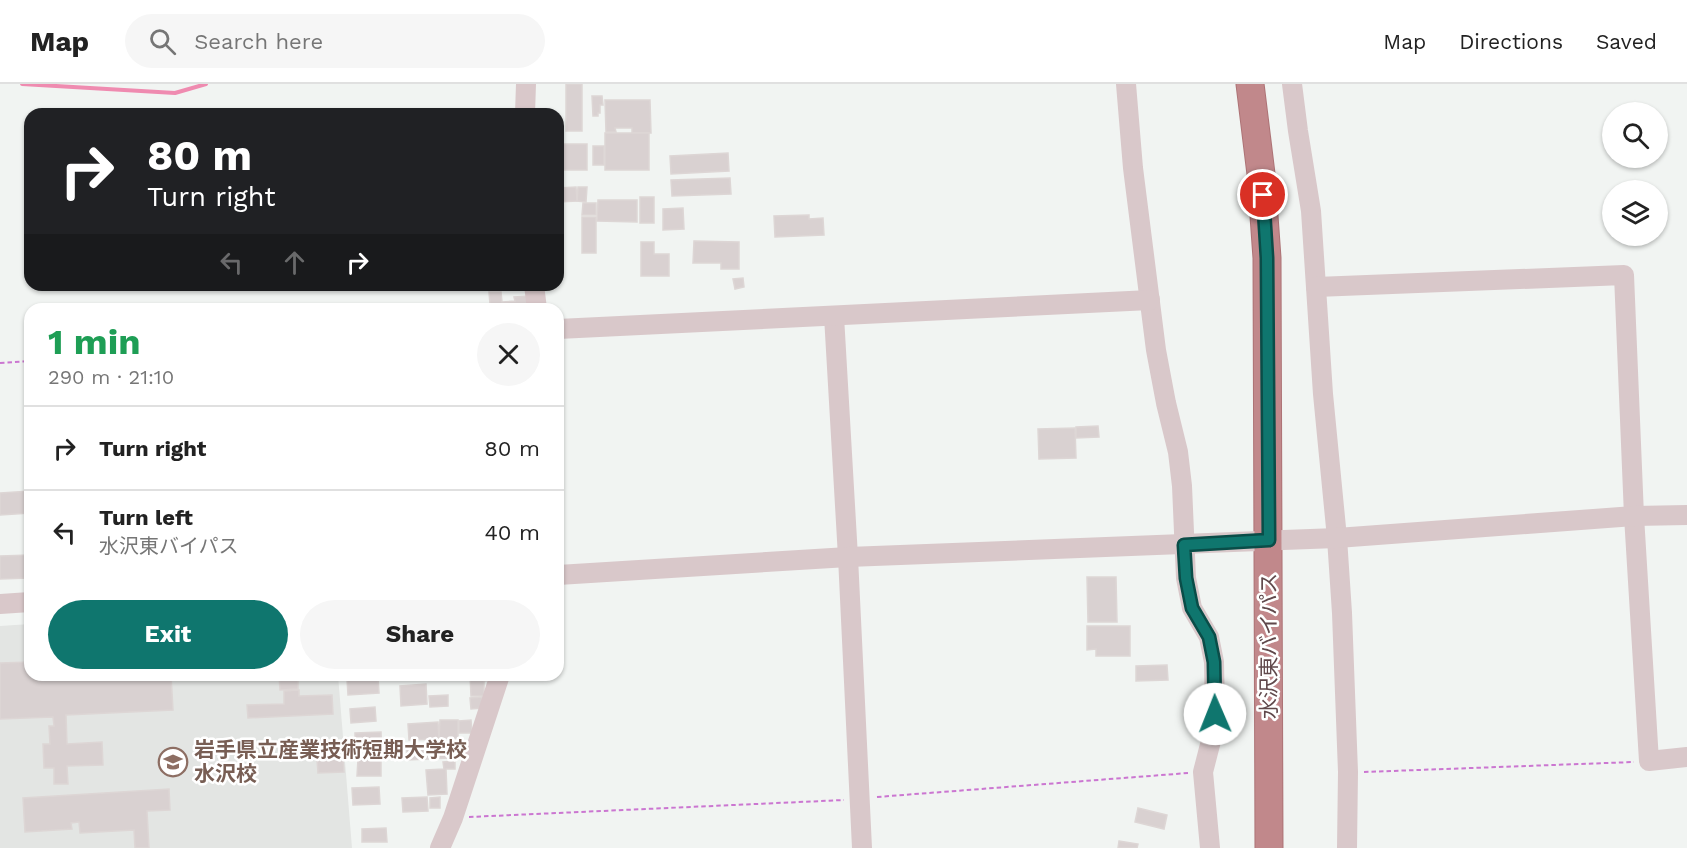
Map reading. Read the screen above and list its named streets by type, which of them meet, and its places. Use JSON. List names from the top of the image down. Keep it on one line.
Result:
{"streets":{"highway":["水沢東バイパス"]},"places":{"school or university":["岩手県立産業技術短期大学校 水沢校"]},"page":{"header":"Map","search":"Search here","nav":["Map","Directions","Saved"],"turn":["80 m","Turn right"],"heading":["1 min","290 m · 21:10"],"list":[{"name":"Turn right","value":"80 m"},{"name":"Turn left","note":"水沢東バイパス","value":"40 m"}],"buttons":["Exit","Share"]}}
